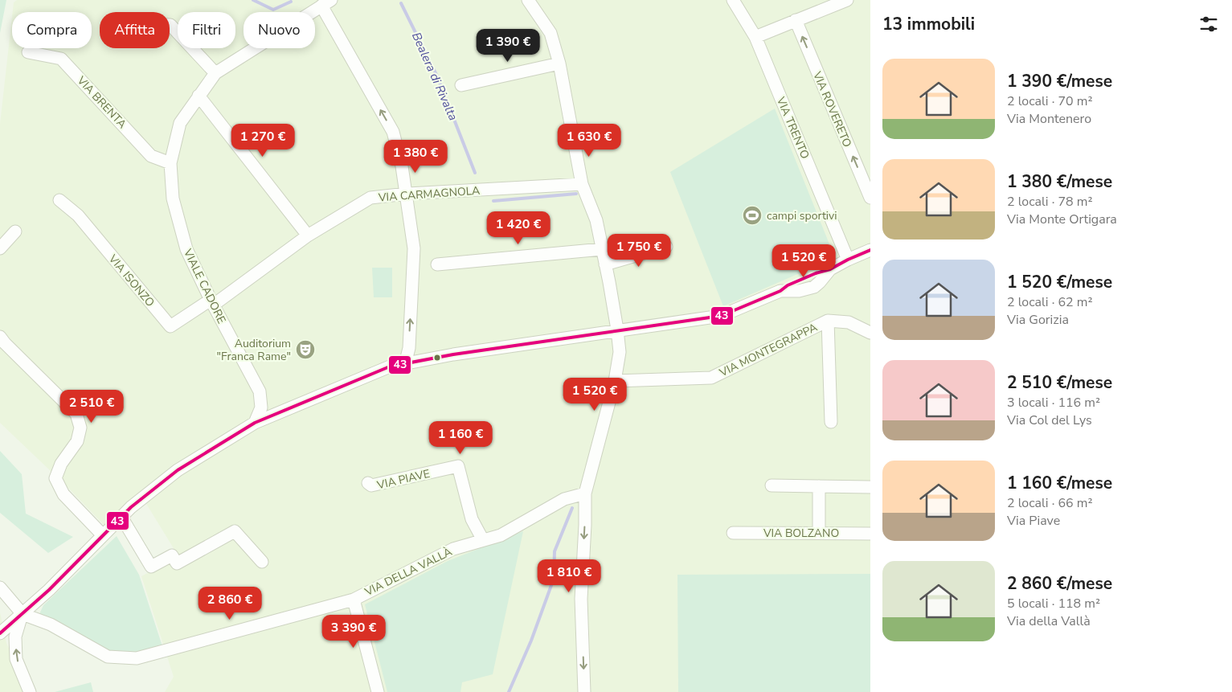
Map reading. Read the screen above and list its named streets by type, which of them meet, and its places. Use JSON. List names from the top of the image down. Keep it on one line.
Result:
{"streets":{"street":["VIA BRENTA","VIA ROVERETO","VIA TRENTO","VIA CARMAGNOLA","VIA ISONZO","VIALE CADORE","VIA MONTEGRAPPA","VIA PIAVE","VIA BOLZANO","VIA DELLA VALLÀ"]},"crossings":[["VIA BRENTA","VIALE CADORE"],["VIA CARMAGNOLA","VIA ISONZO"],["VIA CARMAGNOLA","VIALE CADORE"],["VIA ISONZO","VIALE CADORE"],["VIA PIAVE","VIA DELLA VALLÀ"]],"one_way":["VIA ROVERETO"],"water":["Bealera di Rivalta"],"places":{"sports":["campi sportivi"],"theatre":["Auditorium \"Franca Rame\""]},"lines":["transit line 43"],"page":{"heading":"13 immobili","chip":["Compra","Affitta","Filtri","Nuovo"],"price":["1 390 €","1 270 €","1 630 €","1 380 €","1 420 €","1 750 €","1 520 €","1 520 €","2 510 €","1 160 €","1 810 €","2 860 €","3 390 €"],"list":[{"name":"1 390 €/mese","note":"2 locali · 70 m² · Via Montenero"},{"name":"1 380 €/mese","note":"2 locali · 78 m² · Via Monte Ortigara"},{"name":"1 520 €/mese","note":"2 locali · 62 m² · Via Gorizia"},{"name":"2 510 €/mese","note":"3 locali · 116 m² · Via Col del Lys"},{"name":"1 160 €/mese","note":"2 locali · 66 m² · Via Piave"},{"name":"2 860 €/mese","note":"5 locali · 118 m² · Via della Vallà"}]}}
